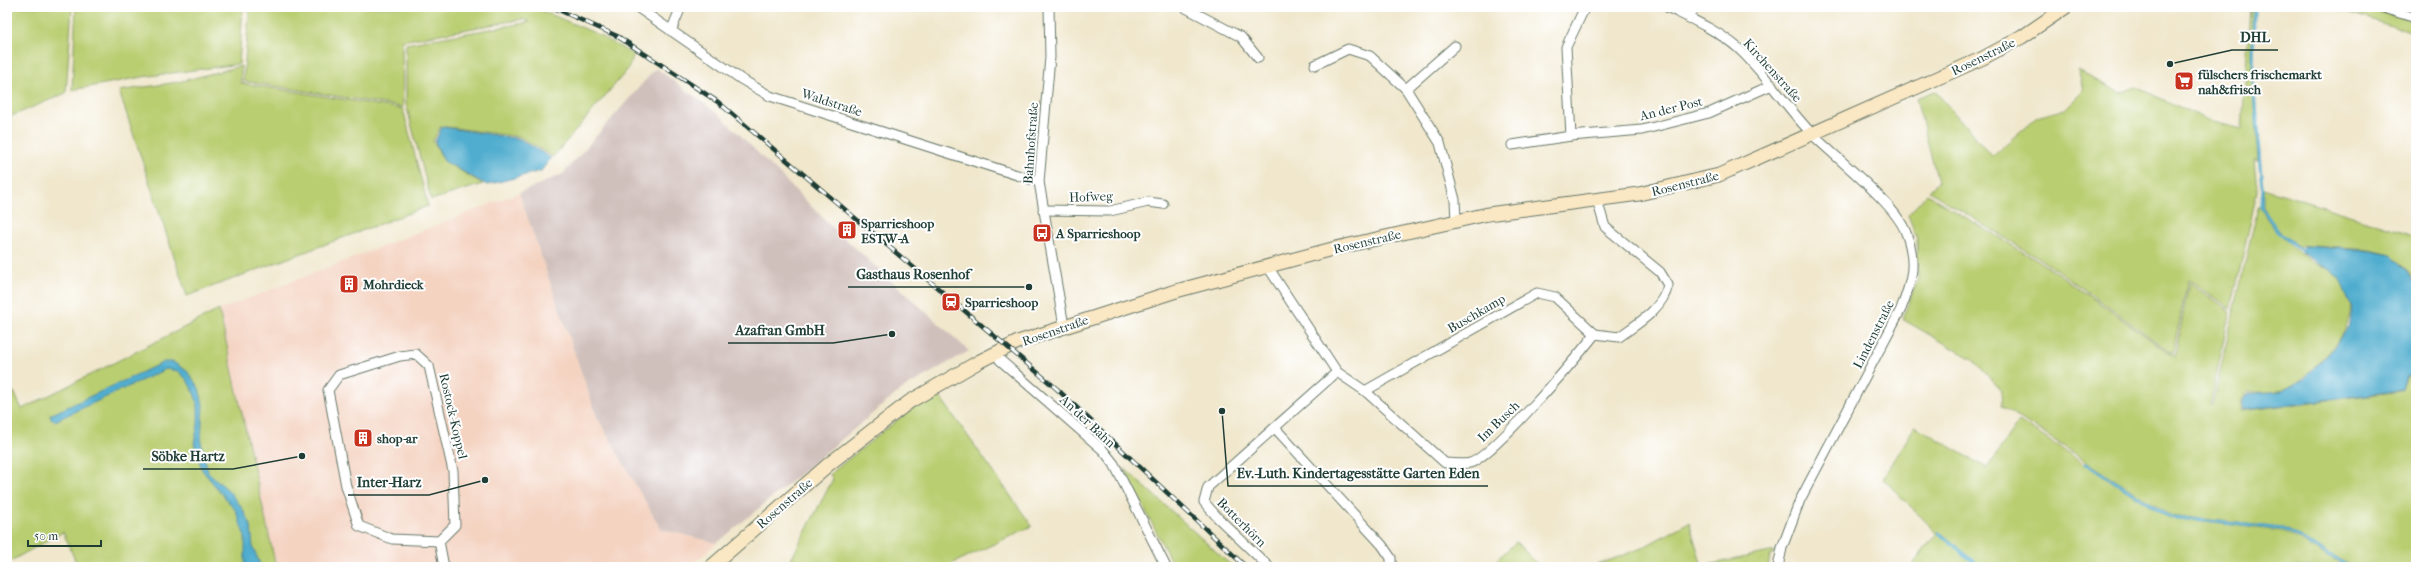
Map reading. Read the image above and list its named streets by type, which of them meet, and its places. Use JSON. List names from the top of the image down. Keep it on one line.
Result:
{"streets":{"main road":["Rosenstraße"],"street":["Kirchenstraße","Waldstraße","An der Post","Bahnhofstraße","Hofweg","Buschkamp","Lindenstraße","Rostock-Koppel","An der Bahn","Im Busch","Botterhörn"]},"crossings":[["Rosenstraße","Kirchenstraße"],["Rosenstraße","Bahnhofstraße"],["Rosenstraße","Lindenstraße"],["Rosenstraße","An der Bahn"],["Rosenstraße","Im Busch"],["Kirchenstraße","An der Post"],["Kirchenstraße","Lindenstraße"],["Waldstraße","Bahnhofstraße"],["Bahnhofstraße","Hofweg"],["Buschkamp","Im Busch"],["Im Busch","Botterhörn"]],"places":{"other":["DHL","Gasthaus Rosenhof","Azafran GmbH","Ev.-Luth. Kindertagesstätte Garten Eden","Söbke Hartz","Inter-Harz"],"supermarket":["fülschers frischemarkt nah&frisch"],"building":["Sparrieshoop ESTW-A","Mohrdieck","shop-ar"],"bus stop":["A Sparrieshoop"],"station":["Sparrieshoop"]},"scale_bar":"50 m"}
